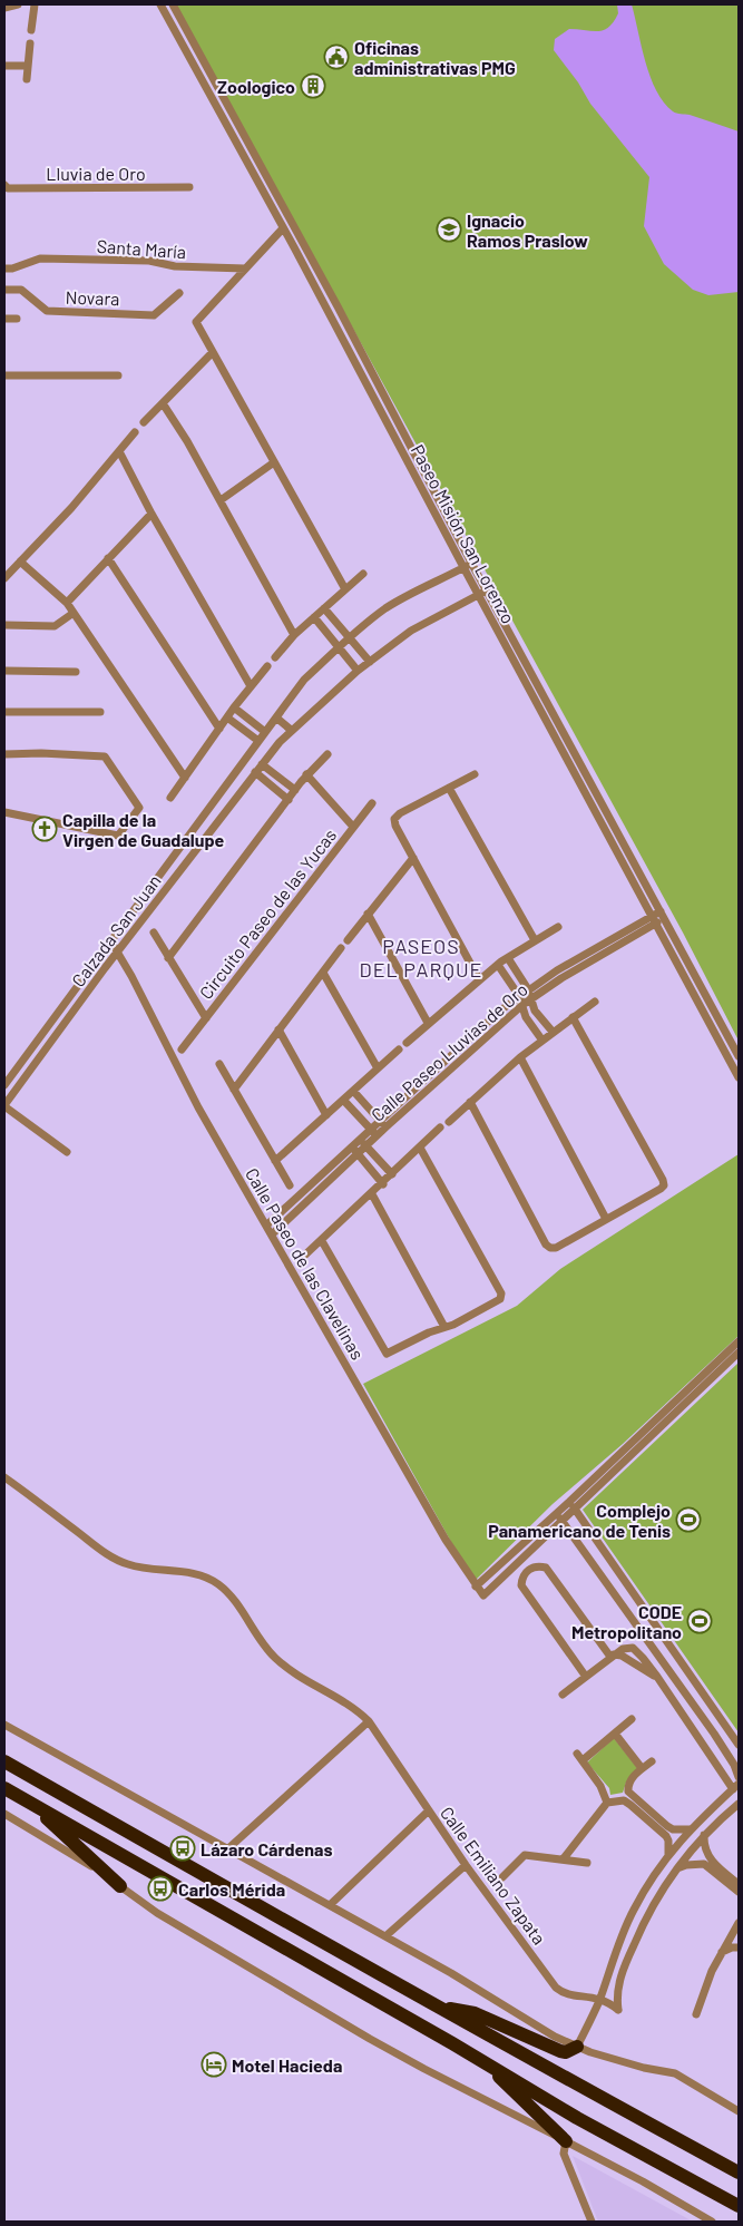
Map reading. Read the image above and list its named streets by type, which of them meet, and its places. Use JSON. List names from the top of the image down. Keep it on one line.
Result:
{"streets":{"street":["Lluvia de Oro","Santa María","Novara","Paseo Misión San Lorenzo","Circuito Paseo de las Yucas","Calzada San Juan","Calle Paseo Lluvias de Oro","Calle Paseo de las Clavelinas","Calle Emiliano Zapata"]},"crossings":[["Paseo Misión San Lorenzo","Calzada San Juan"],["Paseo Misión San Lorenzo","Calle Paseo Lluvias de Oro"],["Calzada San Juan","Calle Paseo de las Clavelinas"],["Calle Paseo Lluvias de Oro","Calle Paseo de las Clavelinas"]],"districts":["PASEOS DEL PARQUE"],"places":{"public building":["Oficinas administrativas PMG"],"building":["Zoologico"],"school or university":["Ignacio Ramos Praslow"],"church":["Capilla de la Virgen de Guadalupe"],"sports":["Complejo Panamericano de Tenis","CODE Metropolitano"],"bus stop":["Lázaro Cárdenas","Carlos Mérida"],"hotel":["Motel Hacieda"]}}
